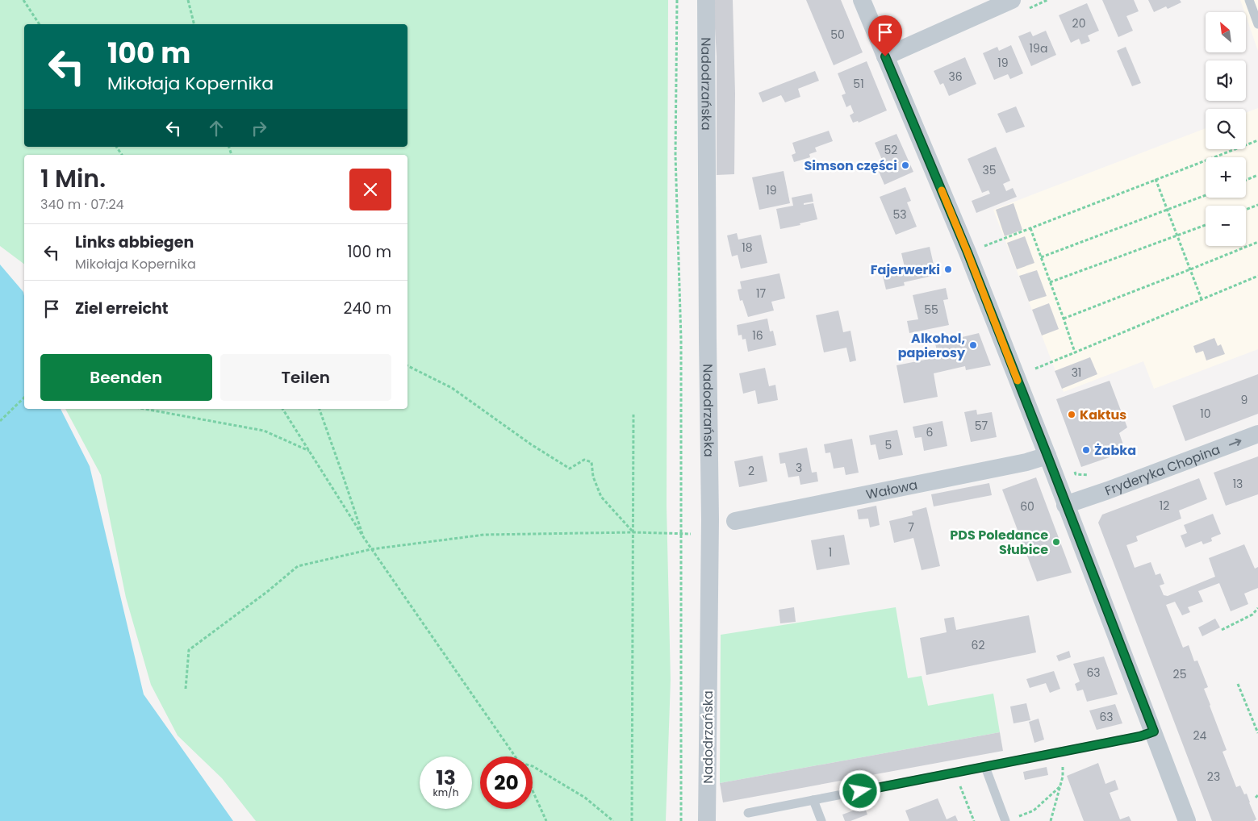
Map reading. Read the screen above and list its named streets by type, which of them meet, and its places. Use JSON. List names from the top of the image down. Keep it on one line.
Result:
{"streets":{"street":["Nadodrzańska","Fryderyka Chopina","Wałowa"]},"one_way":["Fryderyka Chopina"],"places":["Simson części","Fajerwerki","Alkohol, papierosy","Kaktus","Żabka","PDS Poledance Słubice"],"house_numbers":["20","50","19a","19","36","51","52","35","19","53","18","17","55","16","31","9","10","57","6","5","3","2","13","12","60","7","1","62","63","25","63","24","23"],"north":"top left","page":{"map_buttons":["+","−"],"turn":["100 m","Mikołaja Kopernika"],"heading":["1 Min.","340 m · 07:24"],"list":[{"name":"Links abbiegen","note":"Mikołaja Kopernika","value":"100 m"},{"name":"Ziel erreicht","value":"240 m"}],"buttons":["Beenden","Teilen"],"speed":"13 km/h","limit":"20"}}
